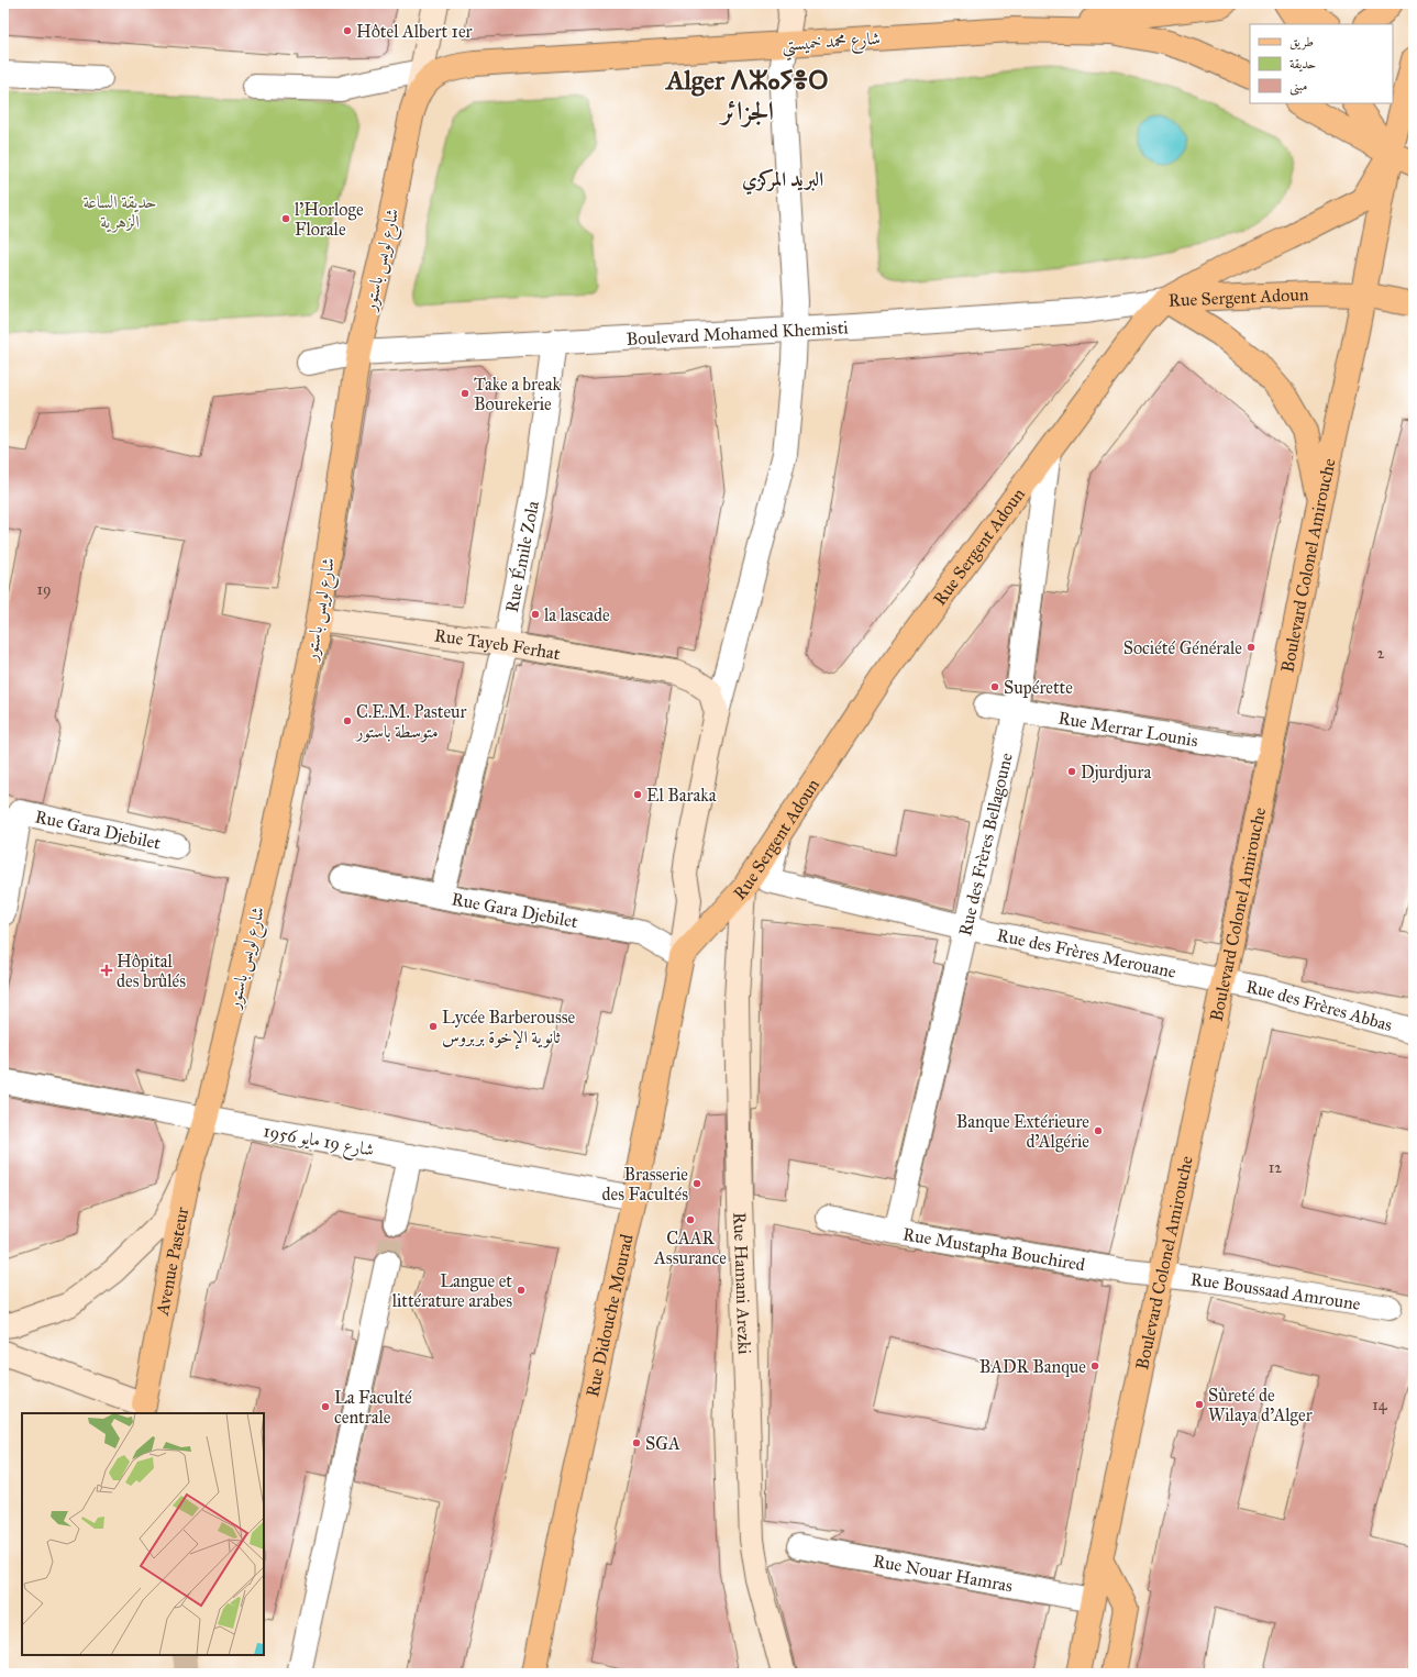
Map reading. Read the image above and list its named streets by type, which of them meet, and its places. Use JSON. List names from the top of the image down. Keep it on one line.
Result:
{"streets":{"main road":["شارع محمد خميستي","شارع لويس باستور","Rue Sergent Adoun","Boulevard Colonel Amirouche","Rue Tayeb Ferhat","Avenue Pasteur","Rue Hamani Arezki","Rue Didouche Mourad"],"street":["Boulevard Mohamed Khemisti","Rue Émile Zola","Rue Merrar Lounis","Rue Gara Djebilet","Rue des Frères Bellagoune","Rue des Frères Merouane","Rue des Frères Abbas","شارع 19 مايو 1956","Rue Mustapha Bouchired","Rue Boussaad Amroune","Rue Nouar Hamras"]},"crossings":[["شارع محمد خميستي","شارع لويس باستور"],["شارع لويس باستور","Boulevard Mohamed Khemisti"],["شارع لويس باستور","Rue Tayeb Ferhat"],["شارع لويس باستور","شارع 19 مايو 1956"],["شارع لويس باستور","Avenue Pasteur"],["Rue Sergent Adoun","Boulevard Mohamed Khemisti"],["Rue Sergent Adoun","Boulevard Colonel Amirouche"],["Rue Sergent Adoun","Rue Gara Djebilet"],["Rue Sergent Adoun","Rue des Frères Bellagoune"],["Rue Sergent Adoun","Rue des Frères Merouane"],["Rue Sergent Adoun","Rue Hamani Arezki"],["Rue Sergent Adoun","Rue Didouche Mourad"],["Boulevard Mohamed Khemisti","Rue Émile Zola"],["Rue Émile Zola","Rue Tayeb Ferhat"],["Rue Émile Zola","Rue Gara Djebilet"],["Boulevard Colonel Amirouche","Rue Merrar Lounis"],["Boulevard Colonel Amirouche","Rue des Frères Merouane"],["Boulevard Colonel Amirouche","Rue des Frères Abbas"],["Boulevard Colonel Amirouche","Rue Mustapha Bouchired"],["Boulevard Colonel Amirouche","Rue Boussaad Amroune"],["Rue Merrar Lounis","Rue des Frères Bellagoune"],["Rue Gara Djebilet","Rue Didouche Mourad"],["Rue des Frères Bellagoune","Rue des Frères Merouane"],["Rue des Frères Bellagoune","Rue Mustapha Bouchired"],["Rue des Frères Merouane","Rue des Frères Abbas"],["شارع 19 مايو 1956","Avenue Pasteur"],["شارع 19 مايو 1956","Rue Didouche Mourad"],["Rue Mustapha Bouchired","Rue Boussaad Amroune"]],"districts":["Alger ⴷⵣⴰⵢⴻⵔ الجزائر","البريد المركزي"],"parks":["حديقة الساعة الزهرية"],"places":{"other":["Hôtel Albert 1er","l'Horloge Florale","Take a break Bourekerie","la lascade","Société Générale","Supérette","C.E.M. Pasteur متوسطة باستور","Djurdjura","El Baraka","Lycée Barberousse ثانوية الإخوة بربروس","Banque Extérieure d'Algérie","Brasserie des Facultés","CAAR Assurance","Langue et littérature arabes","BADR Banque","Sûreté de Wilaya d'Alger","La Faculté centrale","SGA"],"health":["Hôpital des brûlés"]},"house_numbers":["19","2","12","14"],"legend":["طريق","حديقة","مبنى"]}
